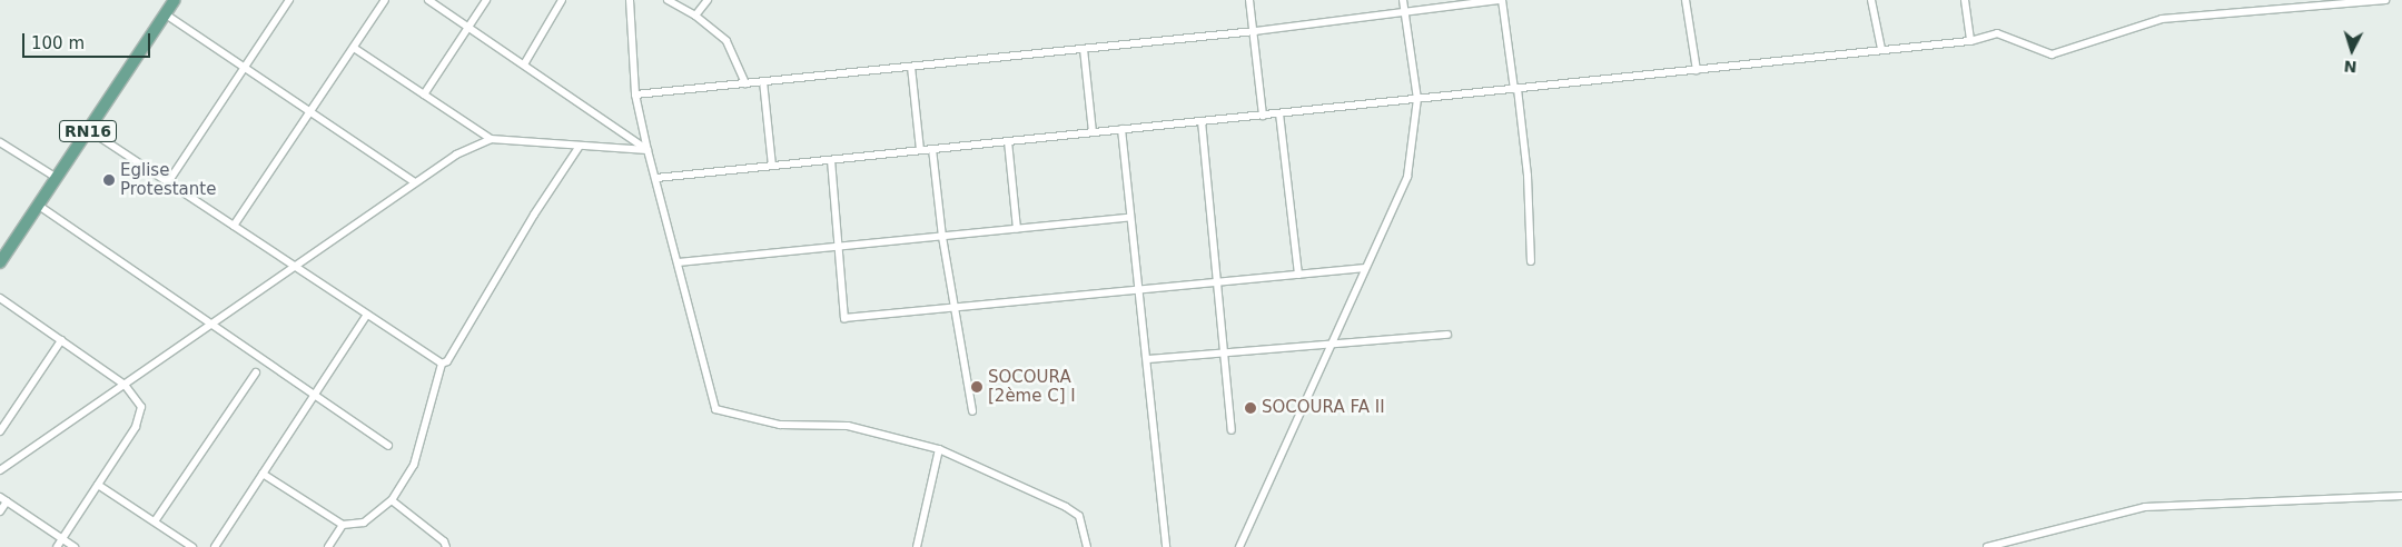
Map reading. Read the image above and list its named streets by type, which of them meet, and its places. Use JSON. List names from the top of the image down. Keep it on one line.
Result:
{"streets":{"main road":["RN16"]},"places":["Eglise Protestante","SOCOURA [2ème C] I","SOCOURA FA II"],"scale_bar":"100 m","north":"bottom"}
